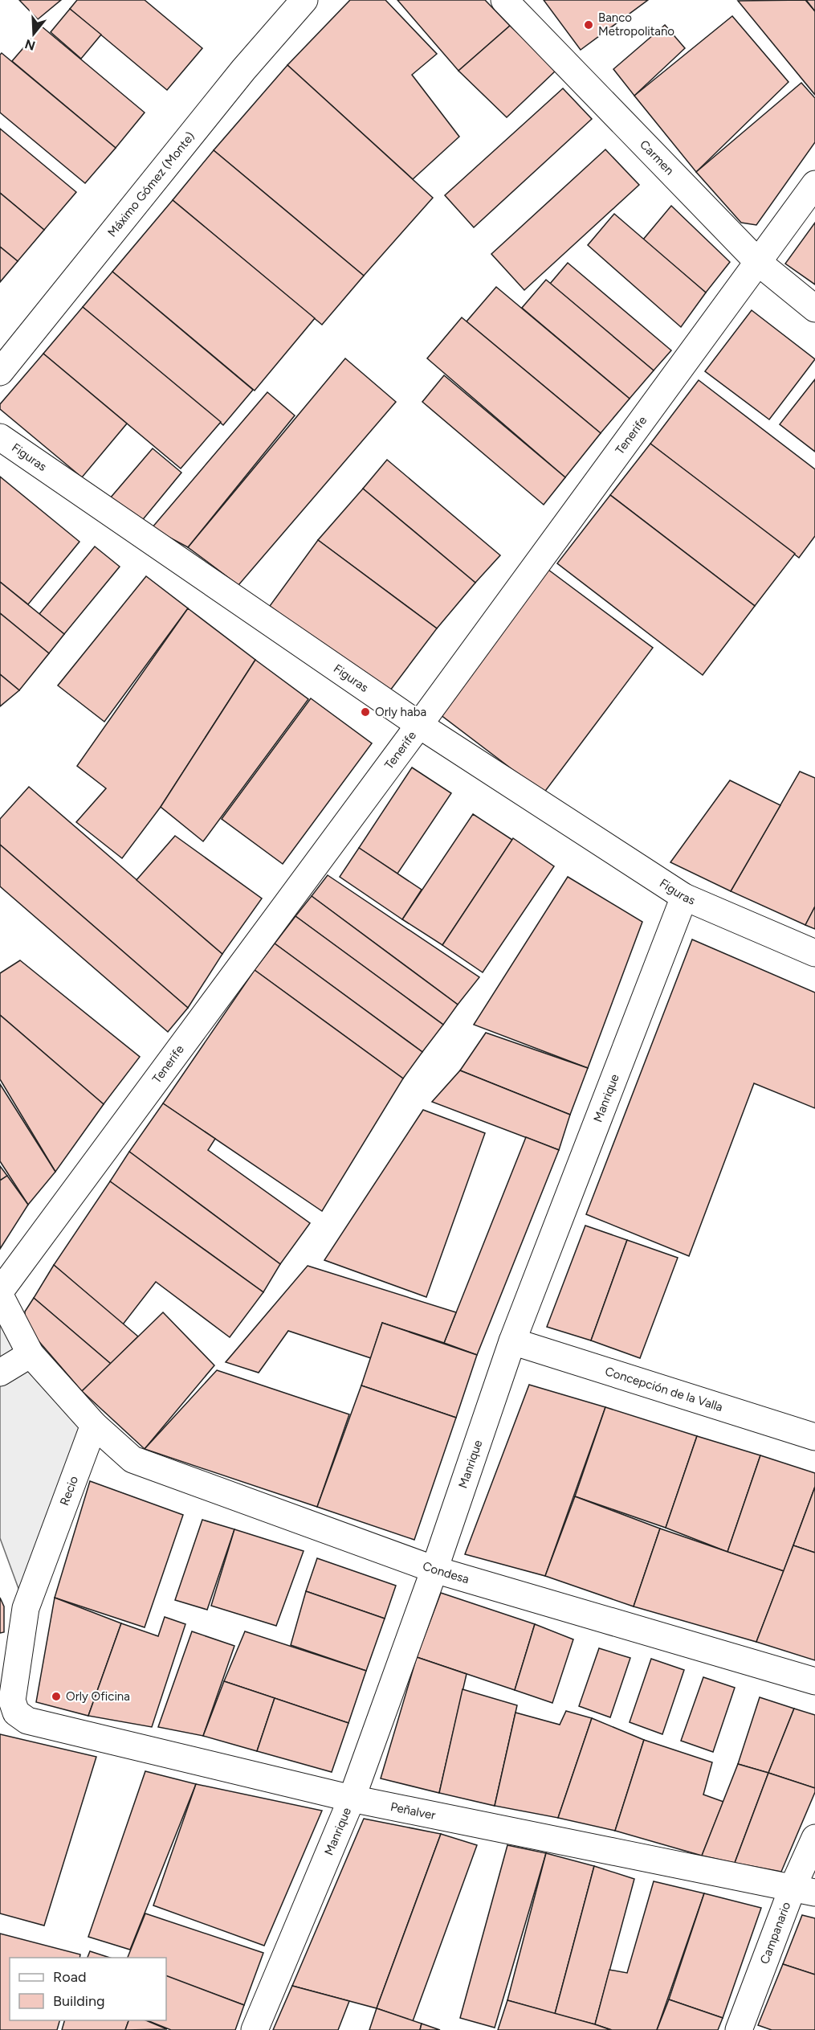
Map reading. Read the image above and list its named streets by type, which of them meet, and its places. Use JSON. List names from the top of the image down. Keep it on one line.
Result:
{"streets":{"street":["Carmen","Máximo Gómez (Monte)","Tenerife","Figuras","Manrique","Concepción de la Valla","Recio","Condesa","Peñalver","Campanario"]},"crossings":[["Carmen","Tenerife"],["Tenerife","Figuras"],["Figuras","Manrique"],["Manrique","Concepción de la Valla"],["Manrique","Condesa"],["Manrique","Peñalver"],["Recio","Condesa"],["Recio","Peñalver"],["Peñalver","Campanario"]],"places":["Banco Metropolitano","Orly haba","Orly Oficina"],"legend":["Road","Building"],"north":"bottom"}
